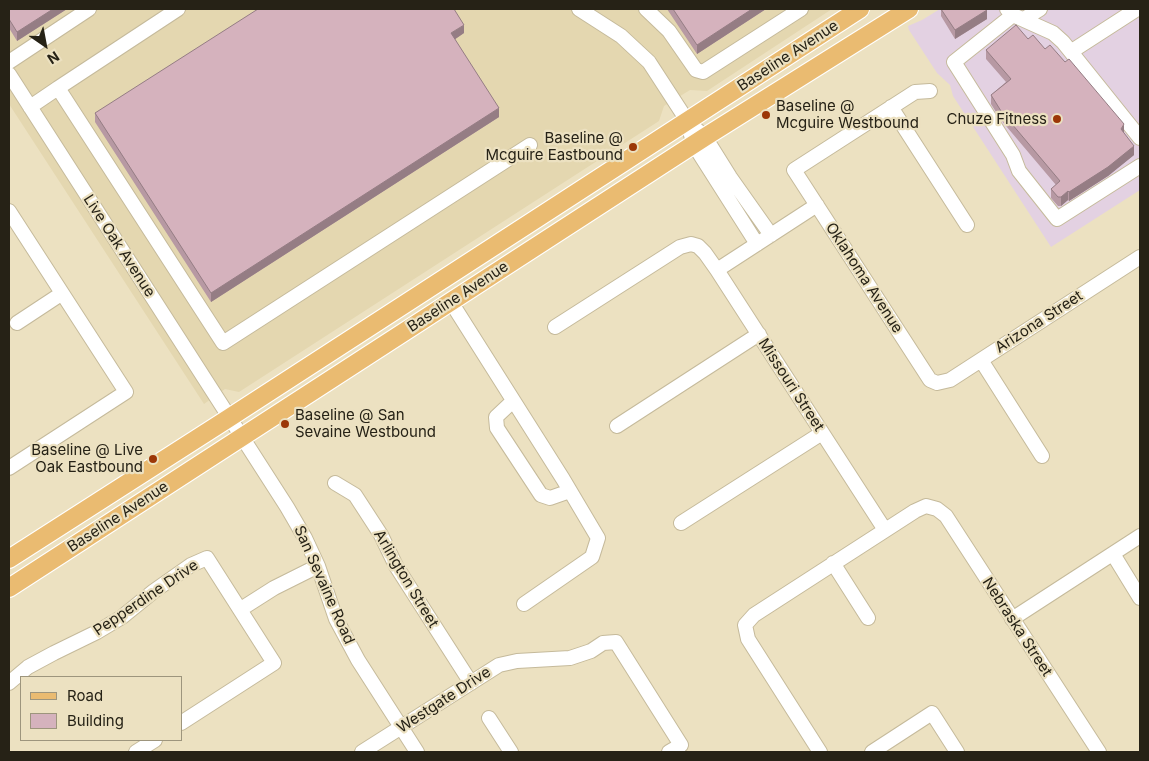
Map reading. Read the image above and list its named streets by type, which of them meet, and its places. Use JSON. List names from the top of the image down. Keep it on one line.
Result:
{"streets":{"main road":["Baseline Avenue"],"street":["Live Oak Avenue","Oklahoma Avenue","Arizona Street","Missouri Street","Arlington Street","San Sevaine Road","Pepperdine Drive","Nebraska Street","Westgate Drive"]},"crossings":[["Baseline Avenue","Live Oak Avenue"],["Baseline Avenue","San Sevaine Road"],["Live Oak Avenue","San Sevaine Road"],["Oklahoma Avenue","Arizona Street"],["Missouri Street","Nebraska Street"],["Arlington Street","Westgate Drive"],["San Sevaine Road","Westgate Drive"]],"places":["Baseline @ Mcguire Westbound","Chuze Fitness","Baseline @ Mcguire Eastbound","Baseline @ San Sevaine Westbound","Baseline @ Live Oak Eastbound"],"legend":["Road","Building"],"north":"bottom right"}
